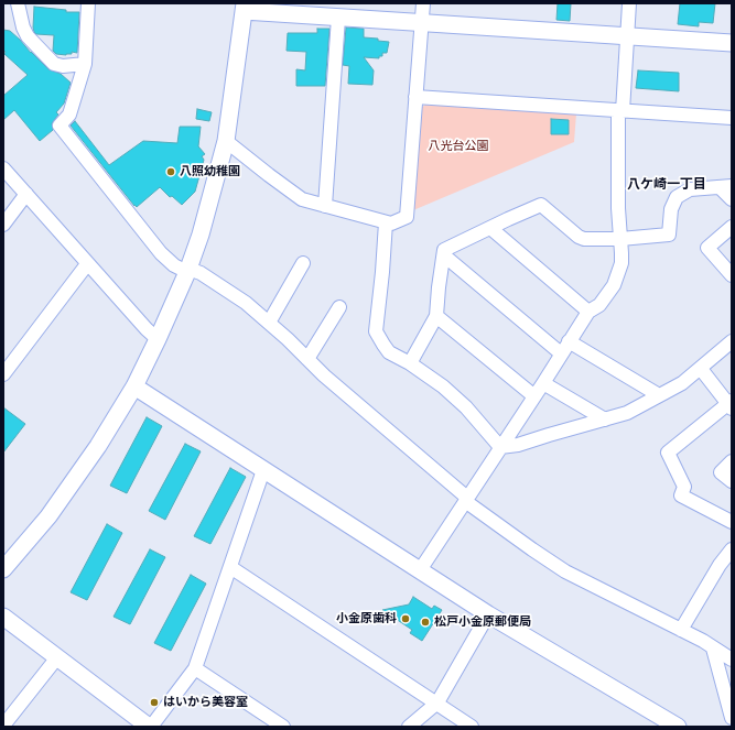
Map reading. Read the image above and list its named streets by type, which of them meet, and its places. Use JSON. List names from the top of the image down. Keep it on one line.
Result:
{"districts":["八ケ崎一丁目"],"parks":["八光台公園"],"places":["八照幼稚園","小金原歯科","松戸小金原郵便局","はいから美容室"]}
